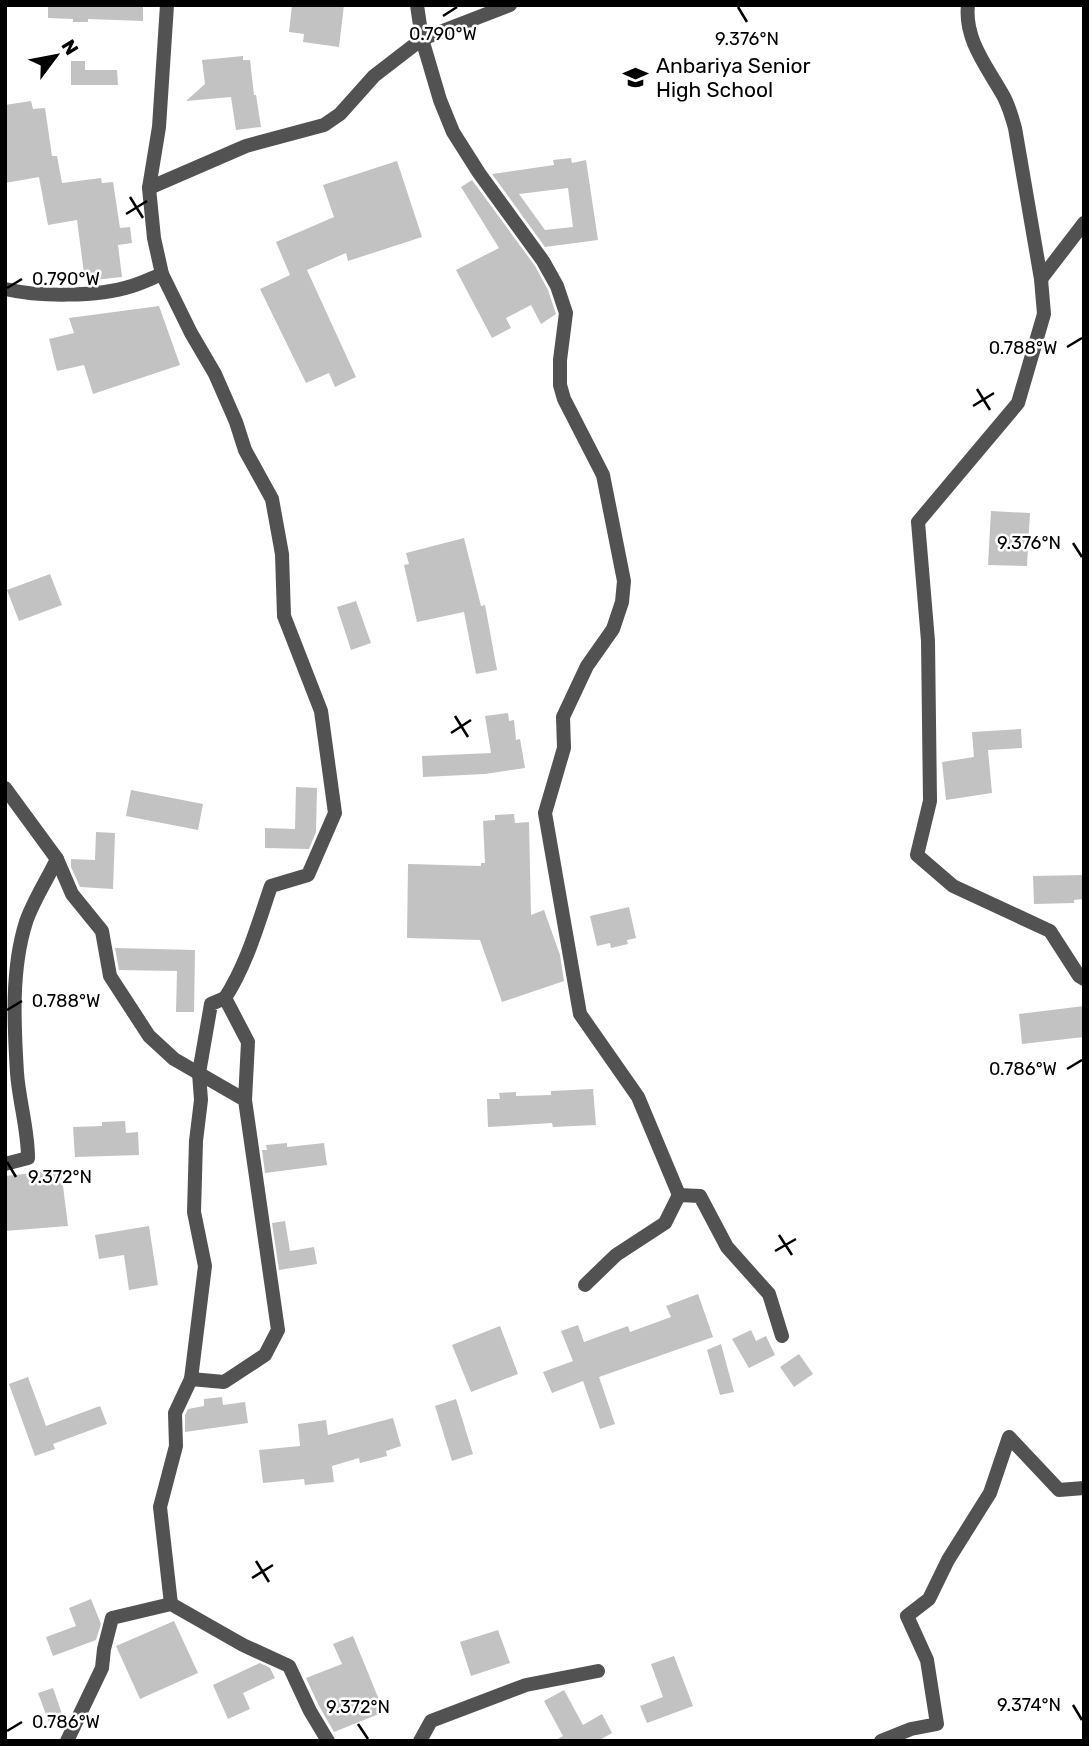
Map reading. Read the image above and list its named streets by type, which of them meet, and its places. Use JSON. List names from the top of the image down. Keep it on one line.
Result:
{"places":{"school or university":["Anbariya Senior High School"]},"north":"top right","coordinates":["0.790°W","9.376°N","0.788°W","0.786°W","9.372°N","9.374°N"]}
